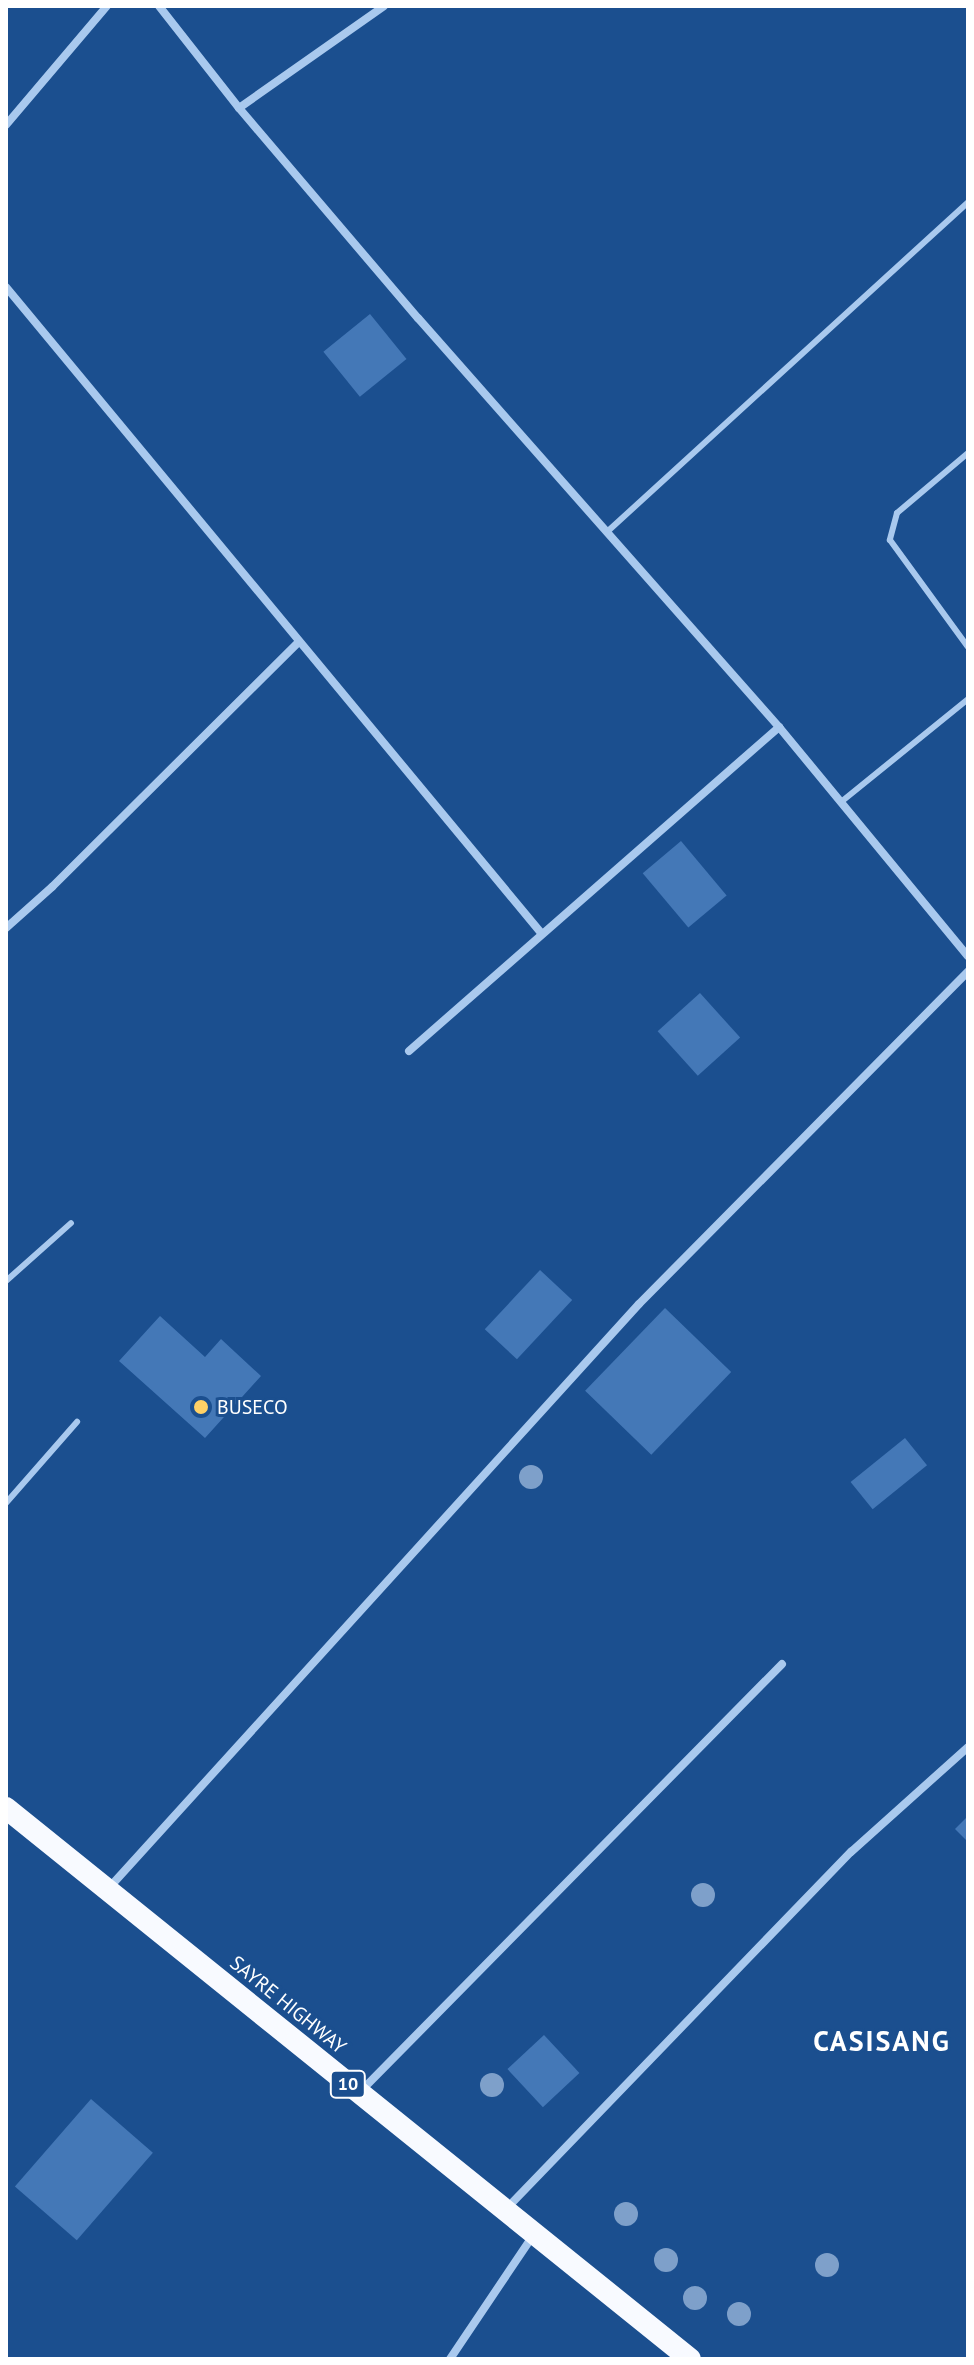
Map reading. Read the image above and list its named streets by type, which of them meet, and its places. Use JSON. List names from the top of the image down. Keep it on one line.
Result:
{"streets":{"highway":["SAYRE HIGHWAY","10"]},"districts":["CASISANG"],"places":["BUSECO"]}
